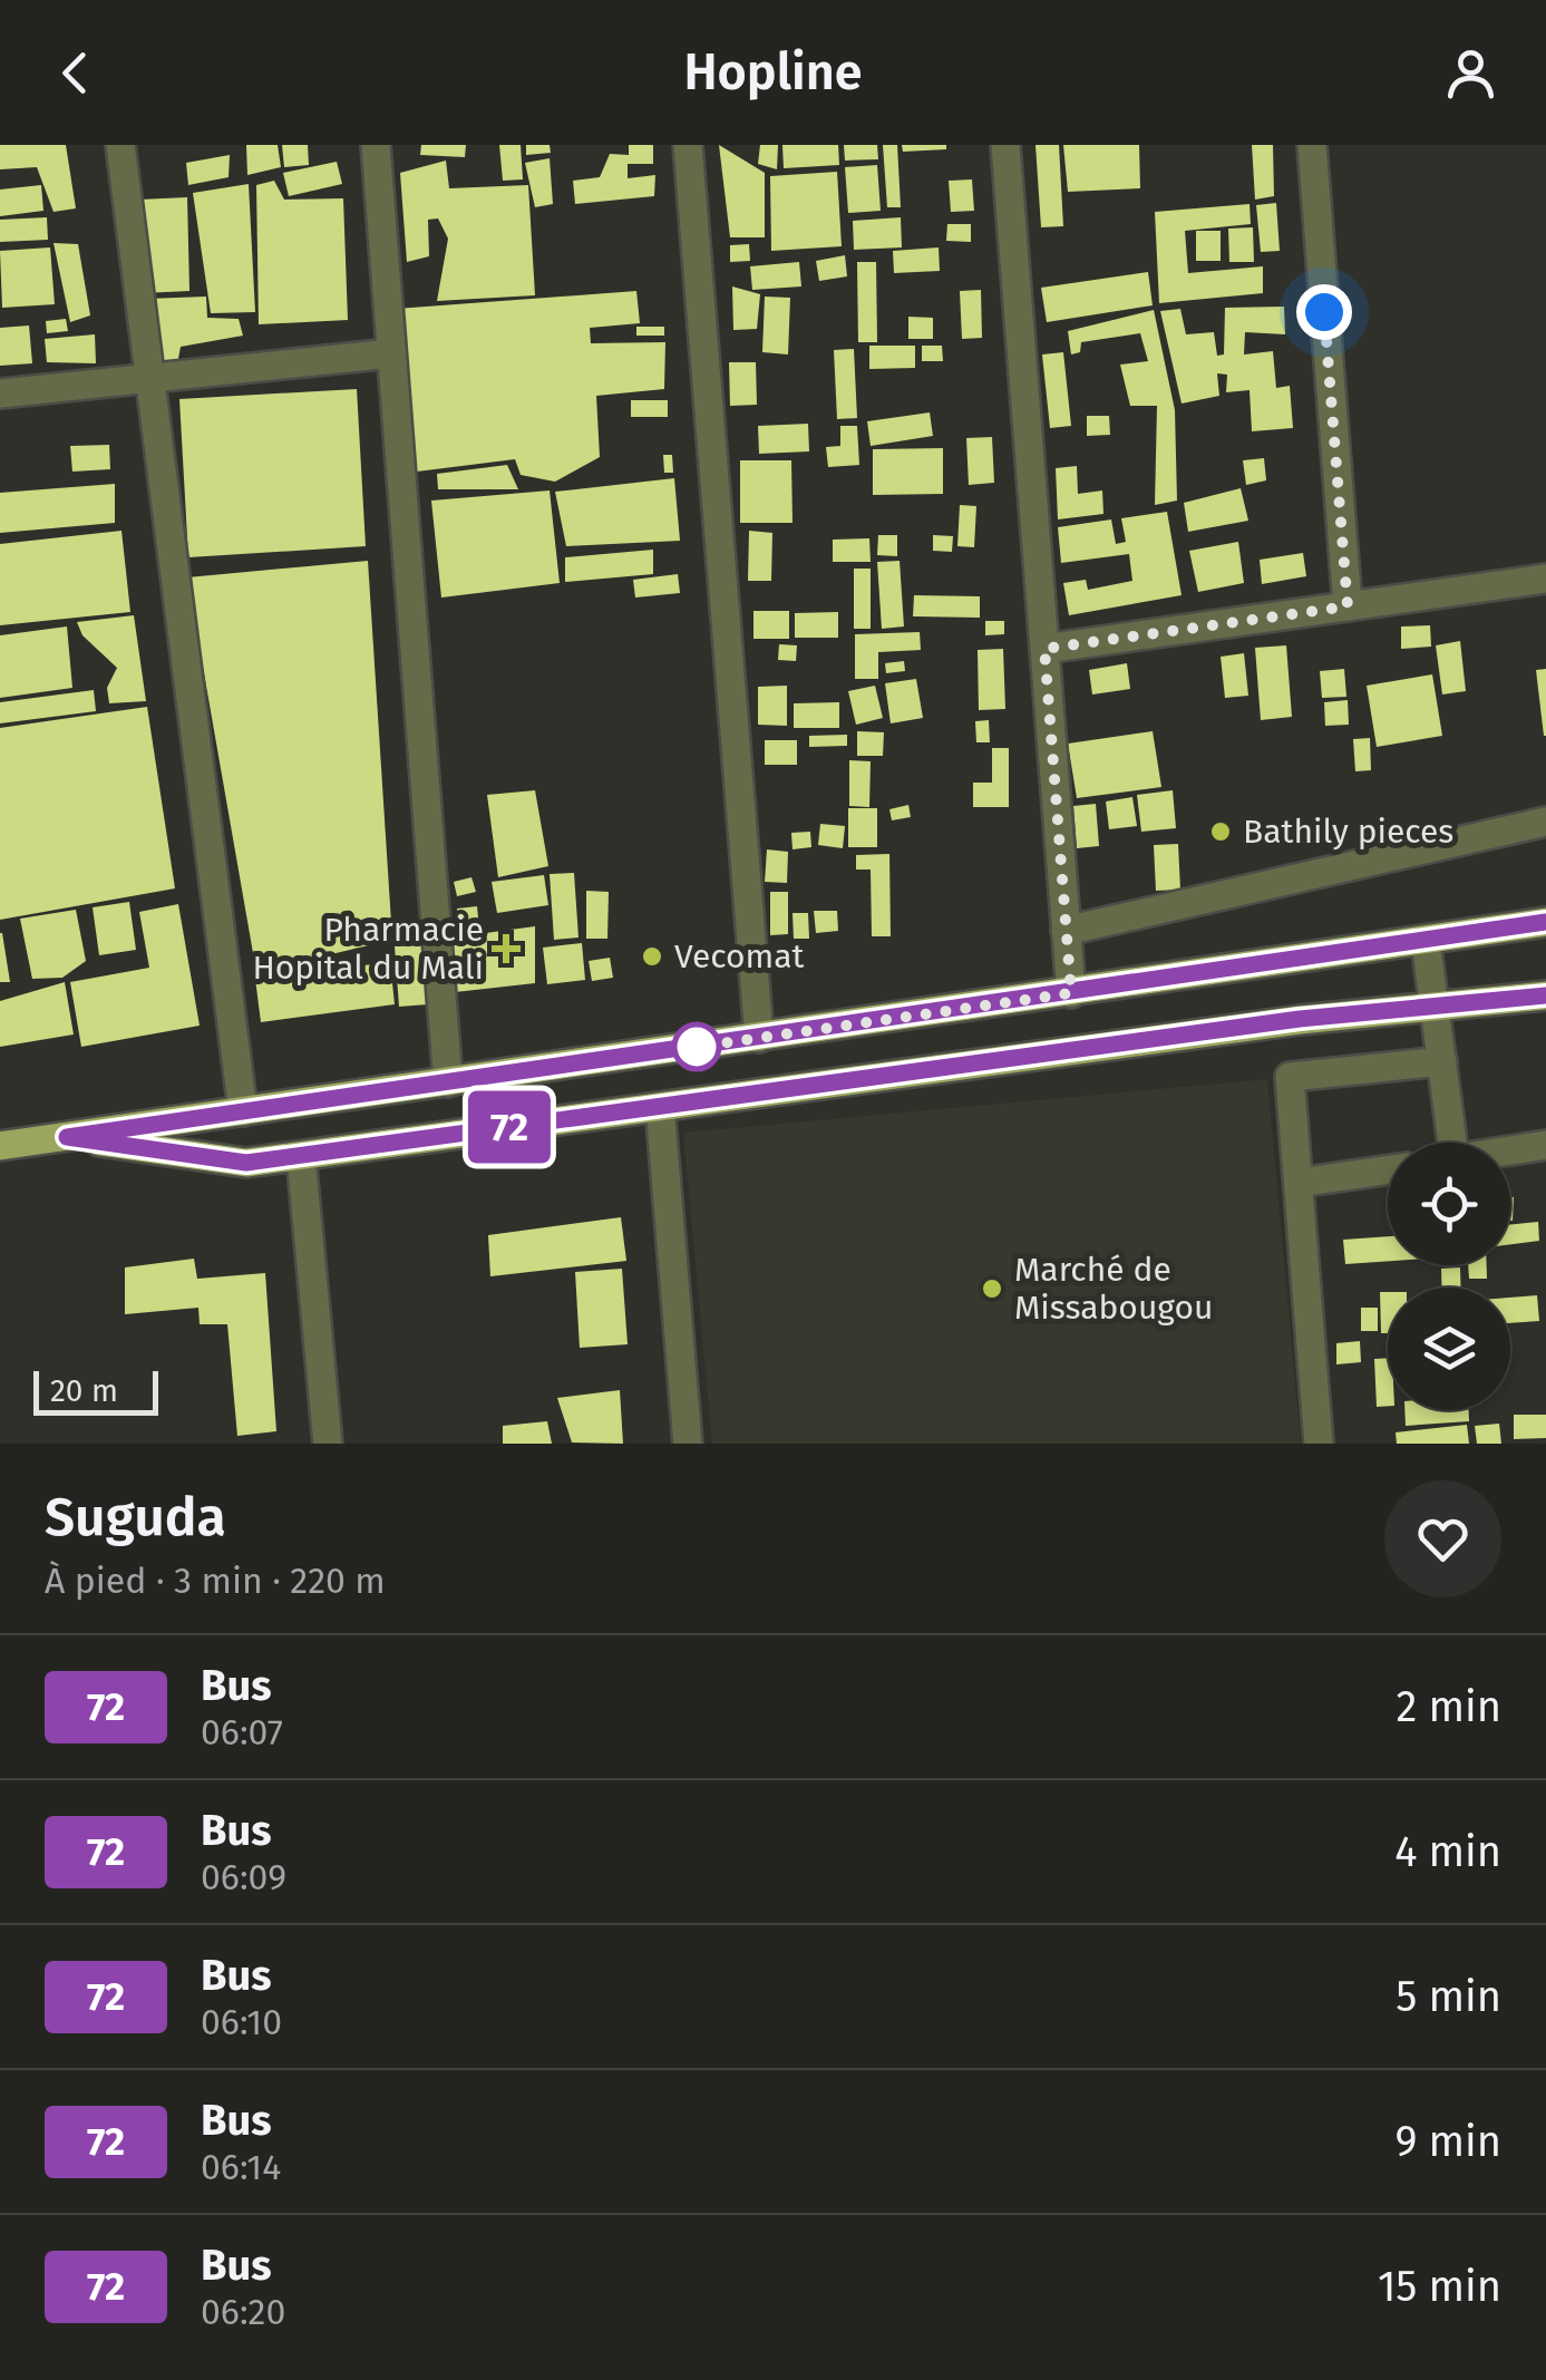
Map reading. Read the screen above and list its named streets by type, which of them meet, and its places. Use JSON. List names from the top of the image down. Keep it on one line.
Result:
{"places":{"other":["Bathily pieces","Vecomat","Marché de Missabougou"],"health":["Pharmacie Hopital du Mali"]},"lines":["bus line 72"],"scale_bar":"20 m","page":{"header":"Hopline","on_map":"72","scale":"20 m","heading":["Suguda","À pied · 3 min · 220 m"],"list":[{"mark":"72","name":"Bus","note":"06:07","value":"2 min"},{"mark":"72","name":"Bus","note":"06:09","value":"4 min"},{"mark":"72","name":"Bus","note":"06:10","value":"5 min"},{"mark":"72","name":"Bus","note":"06:14","value":"9 min"},{"mark":"72","name":"Bus","note":"06:20","value":"15 min"}]}}
